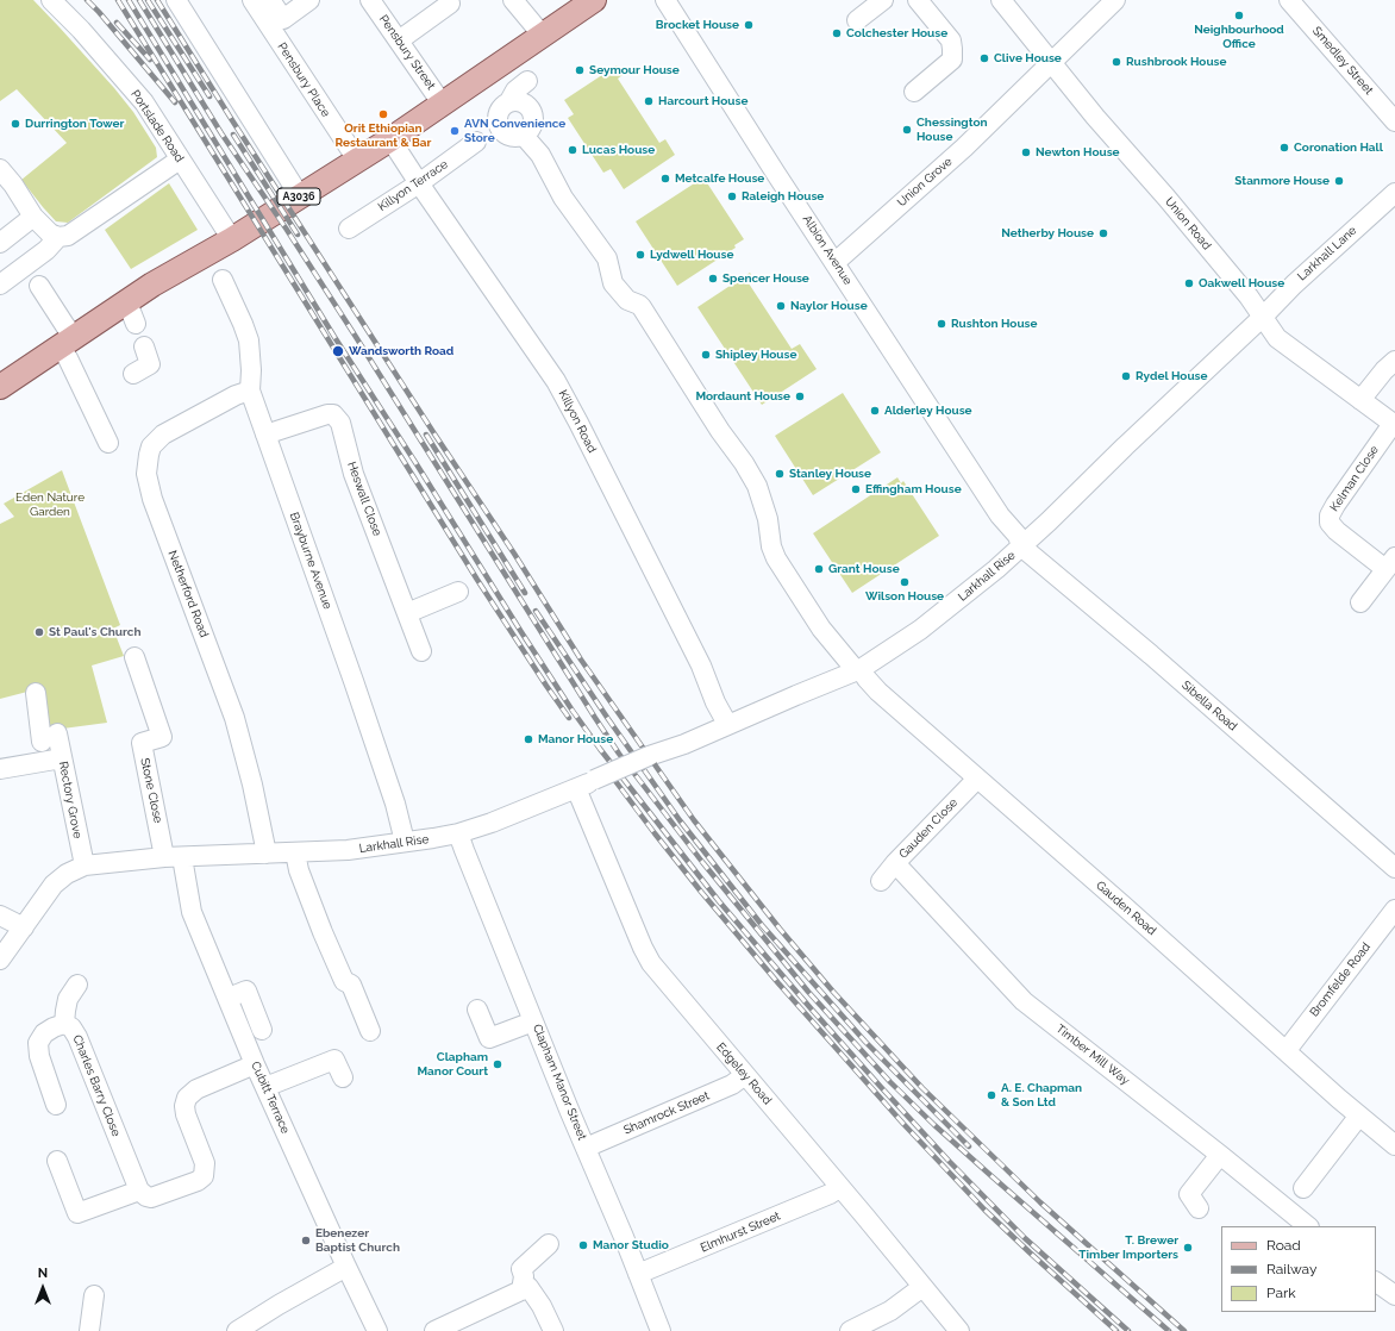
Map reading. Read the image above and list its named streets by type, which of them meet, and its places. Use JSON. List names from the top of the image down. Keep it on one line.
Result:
{"streets":{"main road":["A3036"],"street":["Pensbury Street","Smedley Street","Pensbury Place","Portslade Road","Union Grove","Killyon Terrace","Union Road","Albion Avenue","Larkhall Lane","Killyon Road","Kelman Close","Heswall Close","Brayburne Avenue","Larkhall Rise","Netherford Road","Sibella Road","Stone Close","Rectory Grove","Gauden Close","Gauden Road","Bromfelde Road","Timber Mill Way","Edgeley Road","Clapham Manor Street","Charles Barry Close","Cubitt Terrace","Shamrock Street","Elmhurst Street"]},"crossings":[["Pensbury Street","A3036"],["Pensbury Place","A3036"],["Portslade Road","A3036"],["Union Grove","Union Road"],["Union Grove","Albion Avenue"],["Killyon Terrace","Killyon Road"],["A3036","Killyon Road"],["Union Road","Larkhall Lane"],["Union Road","Kelman Close"],["Union Road","Larkhall Rise"],["Albion Avenue","Larkhall Rise"],["Albion Avenue","Sibella Road"],["Larkhall Lane","Larkhall Rise"],["Killyon Road","Larkhall Rise"],["Heswall Close","Brayburne Avenue"],["Brayburne Avenue","Larkhall Rise"],["Brayburne Avenue","Netherford Road"],["Larkhall Rise","Netherford Road"],["Larkhall Rise","Sibella Road"],["Larkhall Rise","Stone Close"],["Larkhall Rise","Gauden Road"],["Larkhall Rise","Edgeley Road"],["Larkhall Rise","Clapham Manor Street"],["Larkhall Rise","Cubitt Terrace"],["Stone Close","Cubitt Terrace"],["Gauden Close","Gauden Road"],["Gauden Close","Timber Mill Way"],["Gauden Road","Bromfelde Road"],["Edgeley Road","Shamrock Street"],["Edgeley Road","Elmhurst Street"],["Clapham Manor Street","Shamrock Street"],["Clapham Manor Street","Elmhurst Street"]],"parks":["Eden Nature Garden"],"places":["Neighbourhood Office","Brocket House","Colchester House","Clive House","Rushbrook House","Seymour House","Harcourt House","Orit Ethiopian Restaurant & Bar","Durrington Tower","Chessington House","AVN Convenience Store","Coronation Hall","Lucas House","Newton House","Metcalfe House","Stanmore House","Raleigh House","Netherby House","Lydwell House","Spencer House","Oakwell House","Naylor House","Rushton House","Wandsworth Road","Shipley House","Rydel House","Mordaunt House","Alderley House","Stanley House","Effingham House","Grant House","Wilson House","St Paul's Church","Manor House","Clapham Manor Court","A. E. Chapman & Son Ltd","Ebenezer Baptist Church","Manor Studio","T. Brewer Timber Importers"],"legend":["Road","Railway","Park"],"north":"top"}
